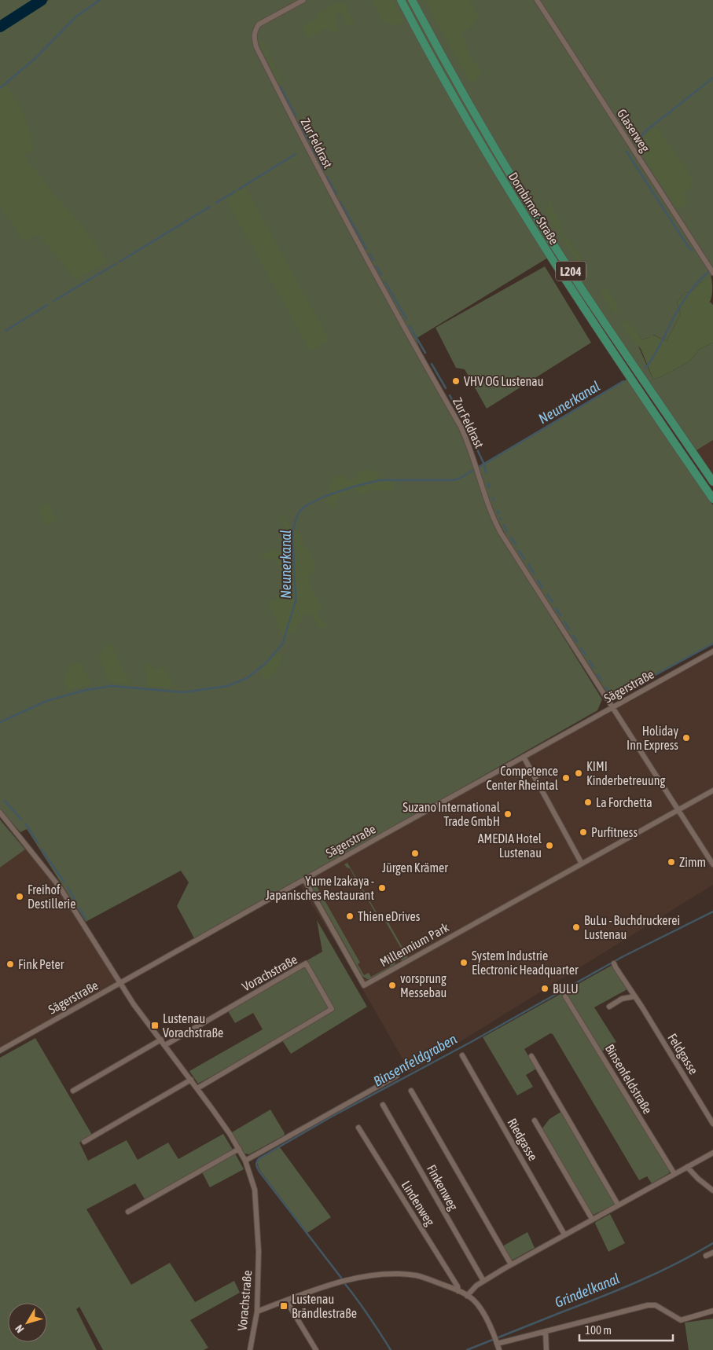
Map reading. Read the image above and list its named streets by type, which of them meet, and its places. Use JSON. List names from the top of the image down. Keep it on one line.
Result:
{"streets":{"main road":["Dornbirner Straße","L204"],"street":["Glaserweg","Zur Feldrast","Sägerstraße","Millennium Park","Vorachstraße","Feldgasse","Binsenfeldstraße","Riedgasse","Finkenweg","Lindenweg"]},"crossings":[["Zur Feldrast","Sägerstraße"],["Zur Feldrast","Millennium Park"],["Sägerstraße","Millennium Park"],["Sägerstraße","Vorachstraße"]],"water":["Neunerkanal","Binsenfeldgraben","Grindelkanal"],"places":{"other":["VHV OG Lustenau","Holiday Inn Express","KIMI Kinderbetreuung","Competence Center Rheintal","La Forchetta","Suzano International Trade GmbH","Purfitness","AMEDIA Hotel Lustenau","Jürgen Krämer","Zimm","Yume Izakaya - Japanisches Restaurant","Freihof Destillerie","Thien eDrives","BuLu - Buchdruckerei Lustenau","System Industrie Electronic Headquarter","Fink Peter","vorsprung Messebau","BULU"],"transit":["Lustenau Vorachstraße","Lustenau Brändlestraße"]},"scale_bar":"100 m","north":"bottom left"}
